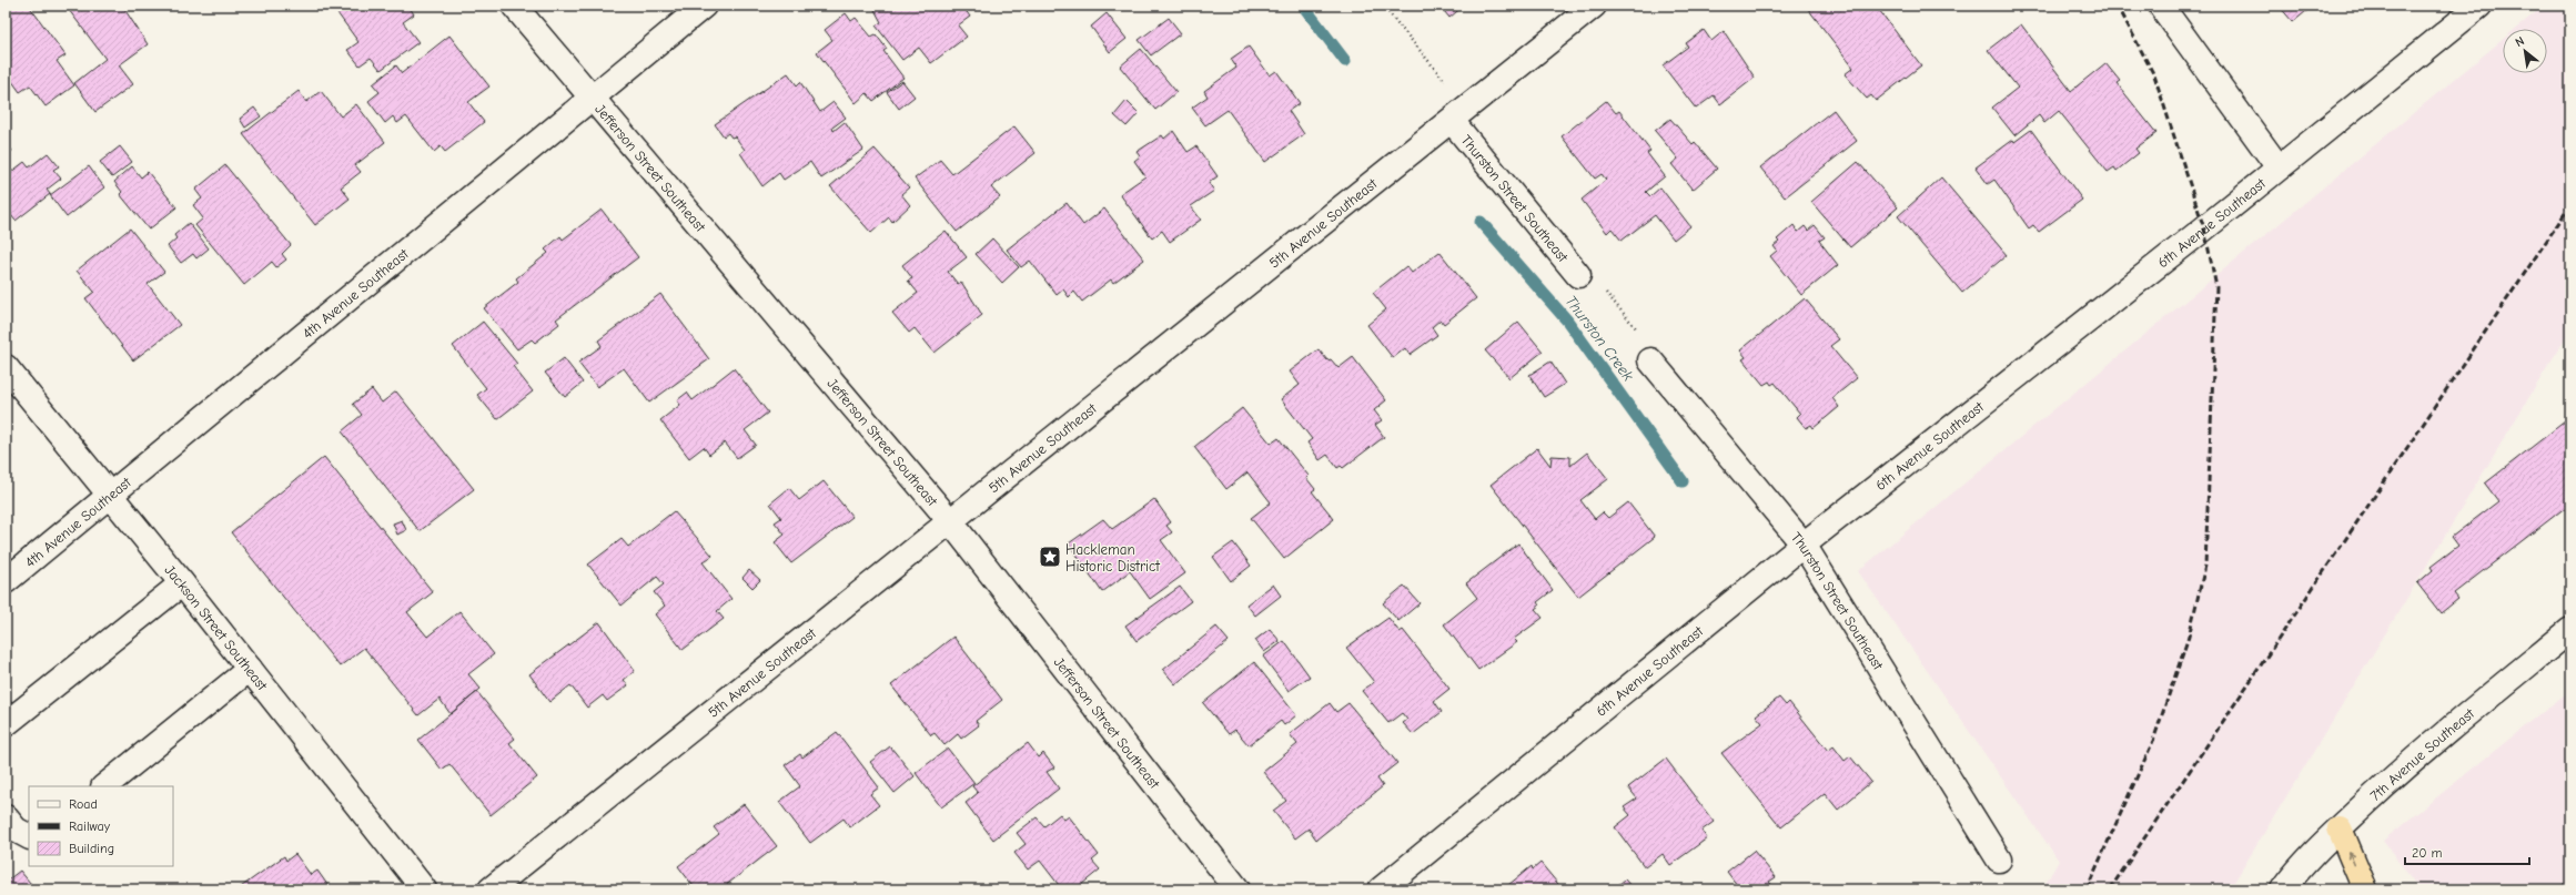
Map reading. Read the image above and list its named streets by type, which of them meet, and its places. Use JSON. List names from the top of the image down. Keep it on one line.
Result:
{"streets":{"street":["Jefferson Street Southeast","Thurston Street Southeast","6th Avenue Southeast","5th Avenue Southeast","4th Avenue Southeast","Jackson Street Southeast","7th Avenue Southeast"]},"crossings":[["Jefferson Street Southeast","5th Avenue Southeast"],["Jefferson Street Southeast","4th Avenue Southeast"],["Thurston Street Southeast","6th Avenue Southeast"],["Thurston Street Southeast","5th Avenue Southeast"],["4th Avenue Southeast","Jackson Street Southeast"]],"water":["Thurston Creek"],"places":{"place":["Hackleman Historic District"]},"legend":["Road","Railway","Building"],"scale_bar":"20 m","north":"top left"}
